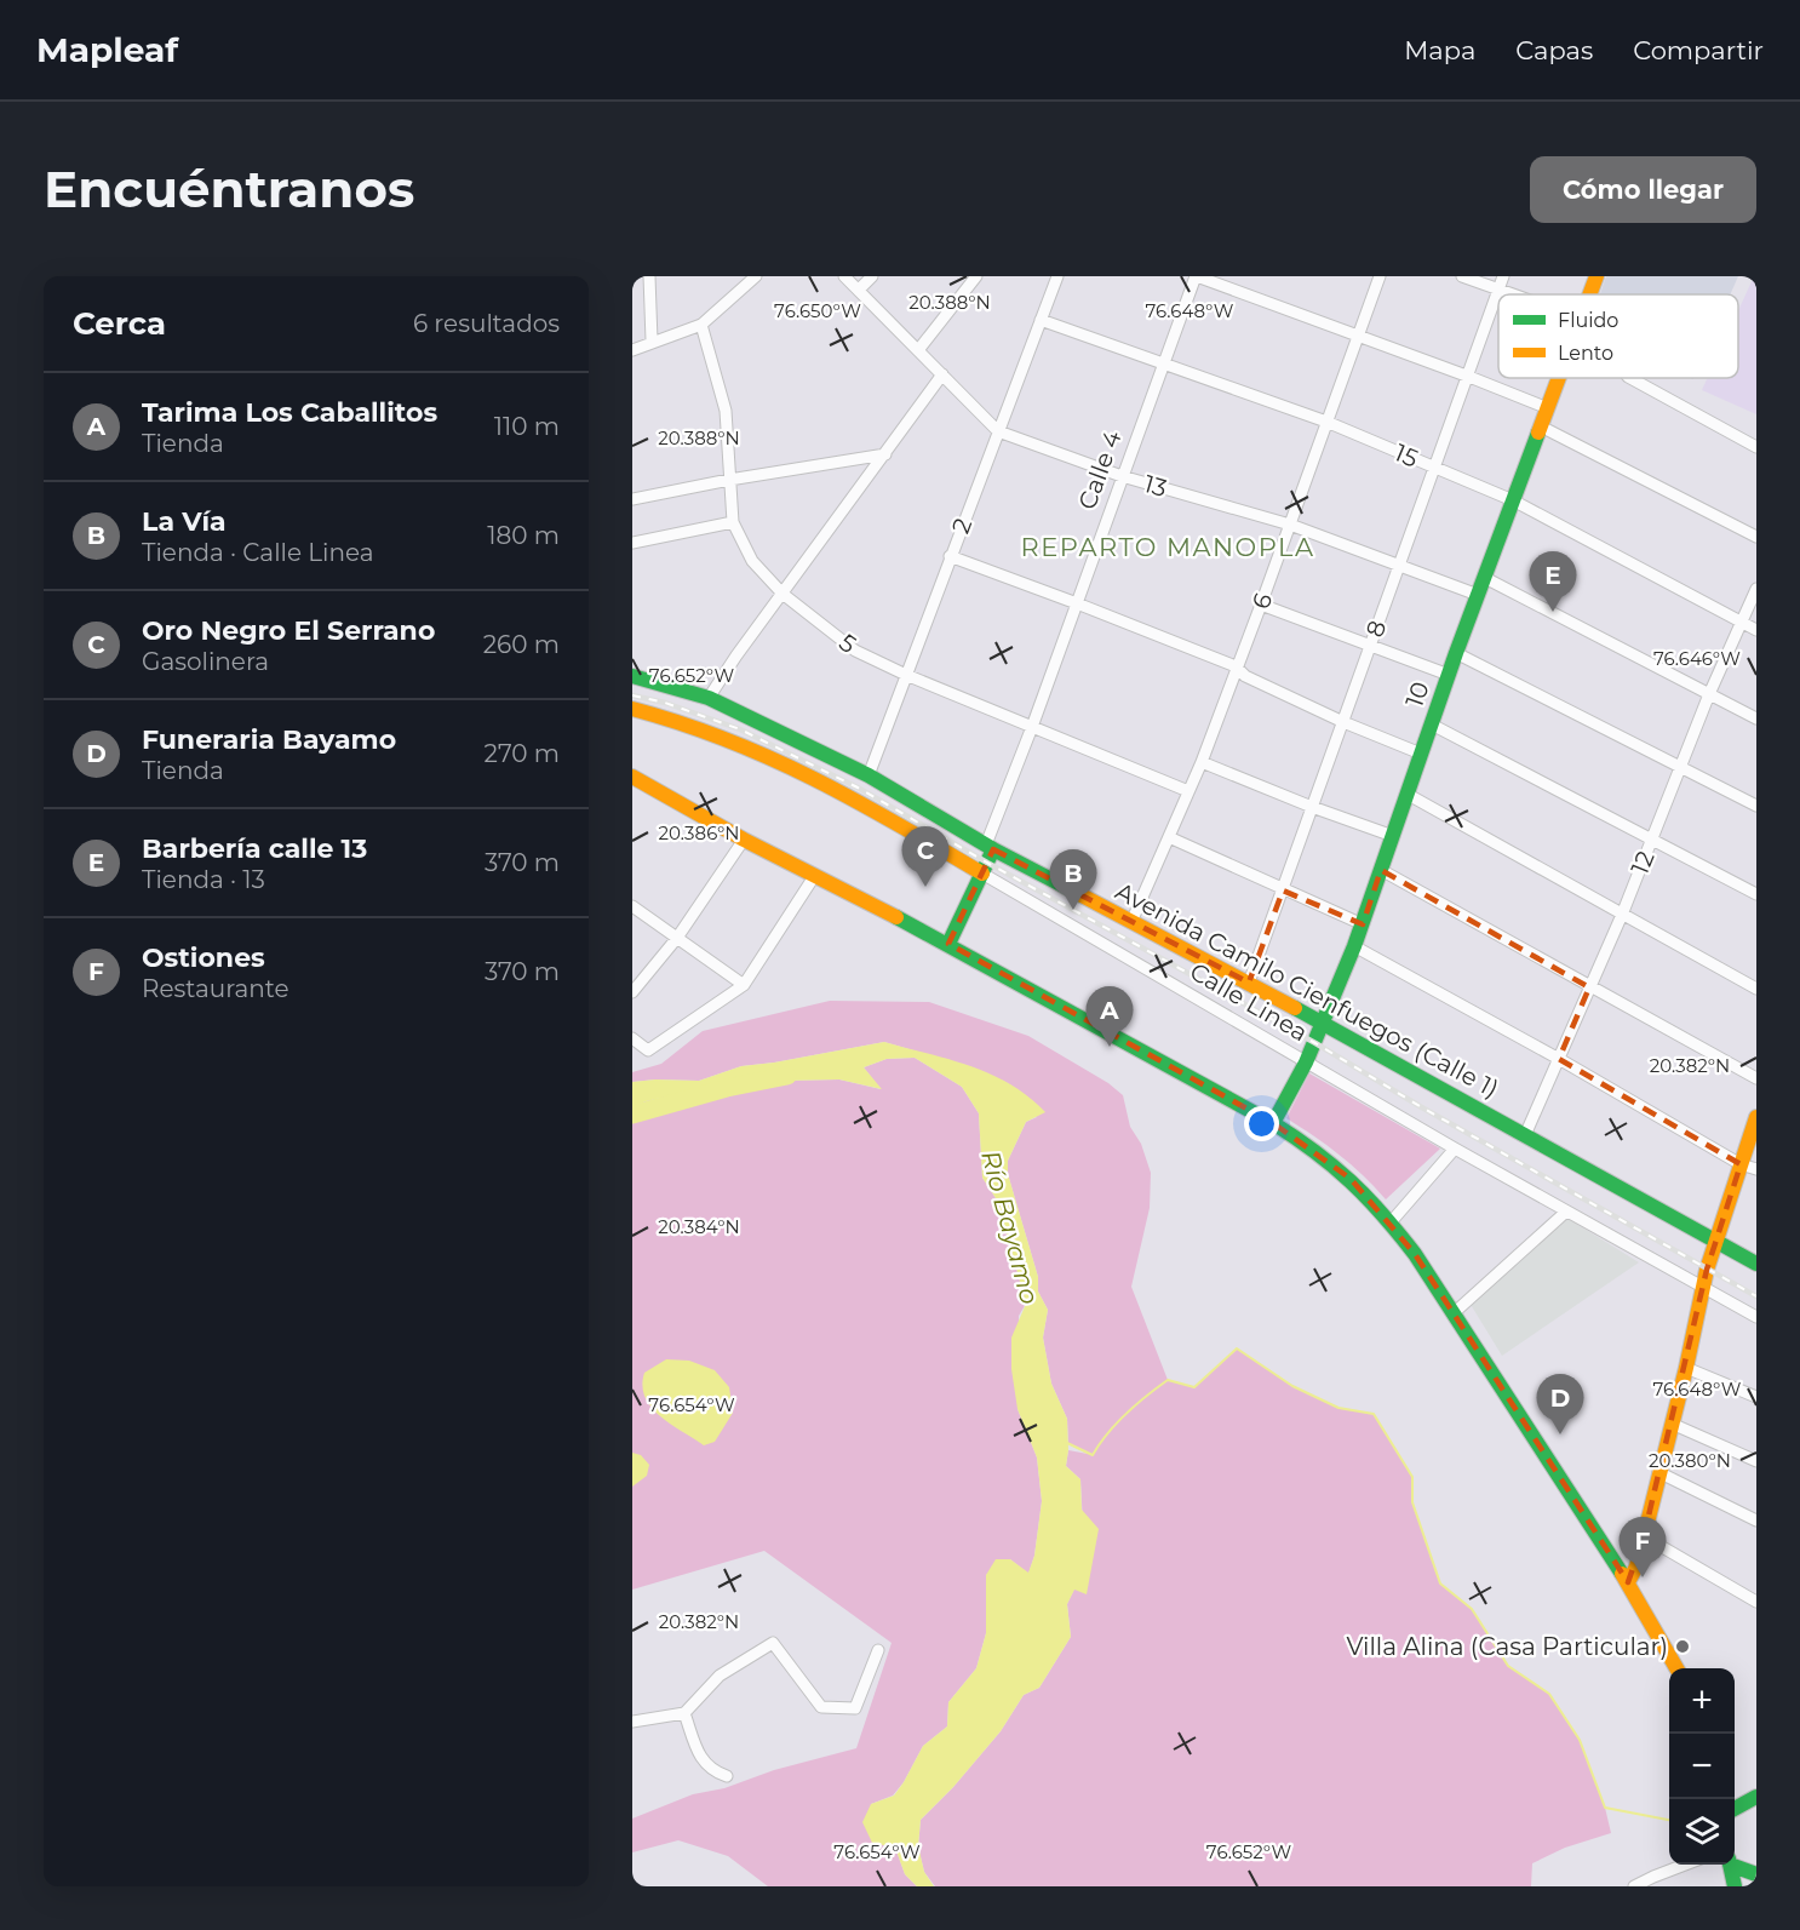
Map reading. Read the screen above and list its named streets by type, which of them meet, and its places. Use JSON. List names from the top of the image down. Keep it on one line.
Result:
{"streets":{"main road":["Calle 4","10","Avenida Camilo Cienfuegos (Calle 1)","Calle Linea"],"street":["15","13","2","6","8","5","12"]},"crossings":[["15","Calle 4"],["15","2"],["15","6"],["15","8"],["15","10"],["15","12"],["Calle 4","13"],["Calle 4","5"],["Calle 4","Avenida Camilo Cienfuegos (Calle 1)"],["Calle 4","Calle Linea"],["13","2"],["13","6"],["13","8"],["13","10"],["2","5"],["2","Avenida Camilo Cienfuegos (Calle 1)"],["6","5"],["6","Avenida Camilo Cienfuegos (Calle 1)"],["8","Avenida Camilo Cienfuegos (Calle 1)"],["10","Avenida Camilo Cienfuegos (Calle 1)"],["10","Calle Linea"],["12","Avenida Camilo Cienfuegos (Calle 1)"]],"districts":["REPARTO MANOPLA"],"water":["Río Bayamo"],"places":["Villa Alina (Casa Particular)"],"legend":["Fluido","Lento"],"page":{"header":"Mapleaf","nav":["Mapa","Capas","Compartir"],"buttons":"Cómo llegar","title":"Encuéntranos","heading":["Cerca","6 resultados"],"list":[{"mark":"A","name":"Tarima Los Caballitos","note":"Tienda","value":"110 m"},{"mark":"B","name":"La Vía","note":"Tienda · Calle Linea","value":"180 m"},{"mark":"C","name":"Oro Negro El Serrano","note":"Gasolinera","value":"260 m"},{"mark":"D","name":"Funeraria Bayamo","note":"Tienda","value":"270 m"},{"mark":"E","name":"Barbería calle 13","note":"Tienda · 13","value":"370 m"},{"mark":"F","name":"Ostiones","note":"Restaurante","value":"370 m"}],"pins":["E","C","B","A","D","F"],"map_buttons":["+","−"]},"coordinates":["20.388°N","76.650°W","76.648°W","76.646°W","76.652°W","20.386°N","20.382°N","20.384°N","76.654°W","20.380°N"]}
